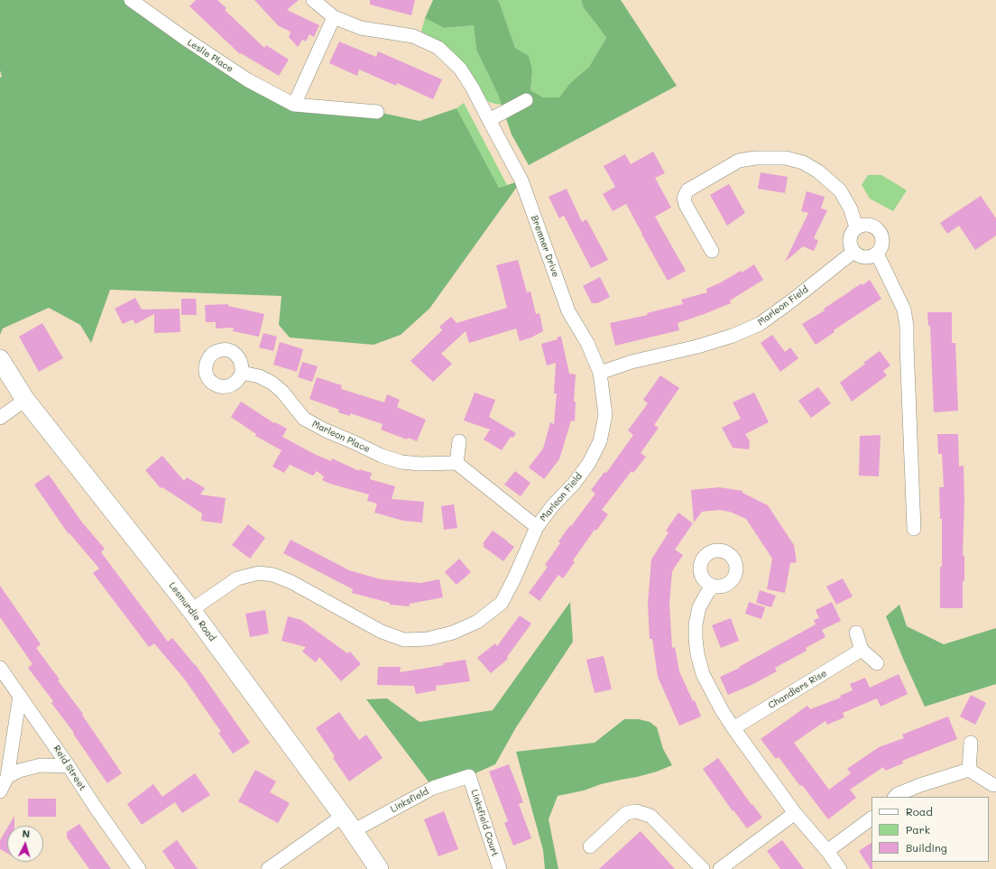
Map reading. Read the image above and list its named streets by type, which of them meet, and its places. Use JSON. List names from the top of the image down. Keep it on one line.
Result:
{"streets":{"street":["Leslie Place","Bremner Drive","Marleon Field","Marleon Place","Lesmurdie Road","Chandlers Rise","Reid Street","Linksfield","Linksfield Court"]},"crossings":[["Bremner Drive","Marleon Field"],["Marleon Field","Lesmurdie Road"],["Lesmurdie Road","Linksfield"],["Linksfield","Linksfield Court"]],"legend":["Road","Park","Building"],"north":"top"}
